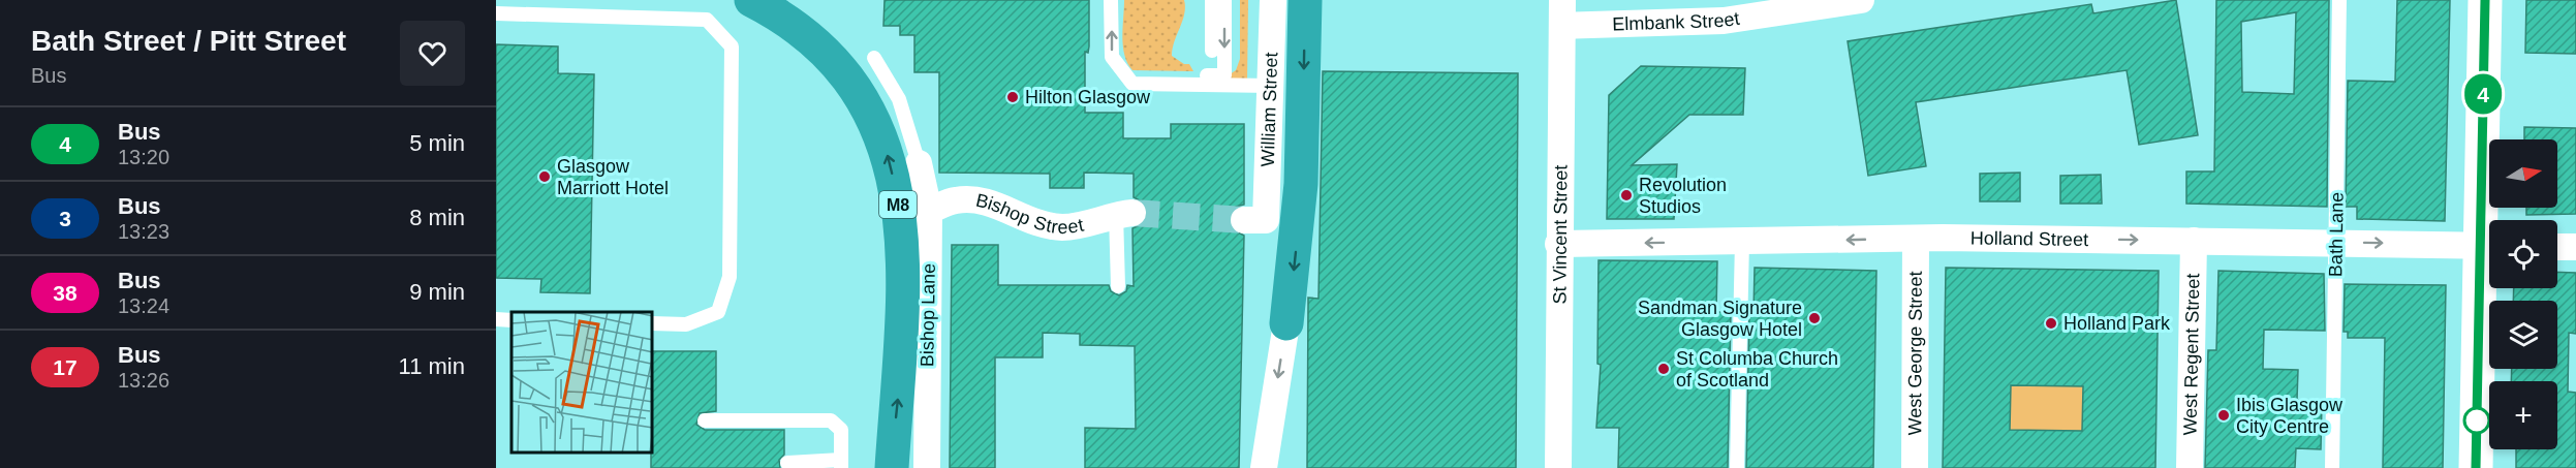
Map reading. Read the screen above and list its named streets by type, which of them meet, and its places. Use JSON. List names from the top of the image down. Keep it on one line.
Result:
{"streets":{"highway":["M8"],"street":["Elmbank Street","William Street","Bishop Street","St Vincent Street","Holland Street","Bishop Lane","West George Street","West Regent Street"],"lane":["Bath Lane"]},"crossings":[["Elmbank Street","St Vincent Street"],["Bishop Street","Bishop Lane"],["St Vincent Street","Holland Street"],["Bath Lane","Holland Street"],["Holland Street","West George Street"],["Holland Street","West Regent Street"]],"places":["Hilton Glasgow","Glasgow Marriott Hotel","Revolution Studios","Sandman Signature Glasgow Hotel","Holland Park","St Columba Church of Scotland","Ibis Glasgow City Centre"],"lines":["bus line 4"],"north":"right","page":{"heading":["Bath Street / Pitt Street","Bus"],"on_map":"4","list":[{"mark":"4","name":"Bus","note":"13:20","value":"5 min"},{"mark":"3","name":"Bus","note":"13:23","value":"8 min"},{"mark":"38","name":"Bus","note":"13:24","value":"9 min"},{"mark":"17","name":"Bus","note":"13:26","value":"11 min"}],"map_buttons":"+"}}
